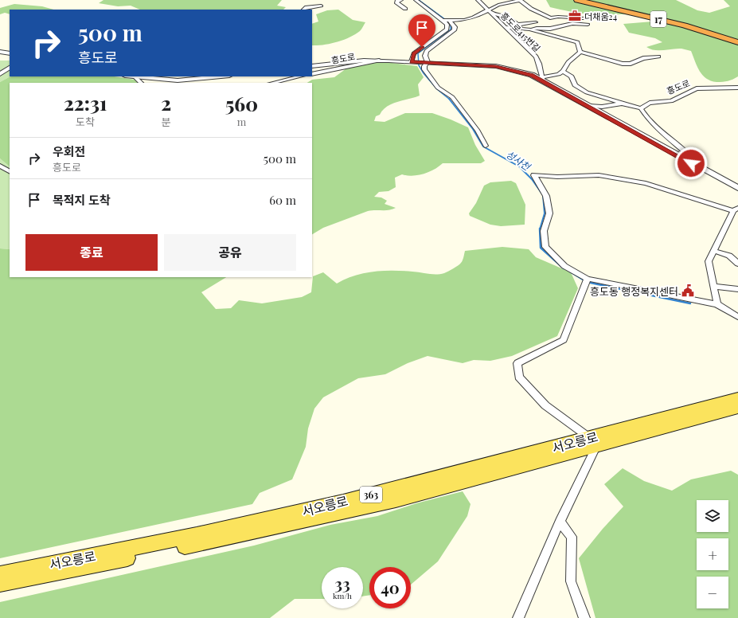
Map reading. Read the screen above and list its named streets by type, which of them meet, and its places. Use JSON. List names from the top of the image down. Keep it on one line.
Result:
{"streets":{"highway":["17"],"main road":["서오릉로","363"],"street":["흥도로415번길","흥도로"]},"water":["성사천"],"places":{"office":["더채움24"],"public building":["흥도동 행정복지센터"]},"page":{"turn":["500 m","흥도로"],"eta":["22:31","도착","2","분","560","m"],"list":[{"name":"우회전","note":"흥도로","value":"500 m"},{"name":"목적지 도착","value":"60 m"}],"buttons":["종료","공유"],"map_buttons":["+","−"],"speed":"33 km/h","limit":"40"}}
